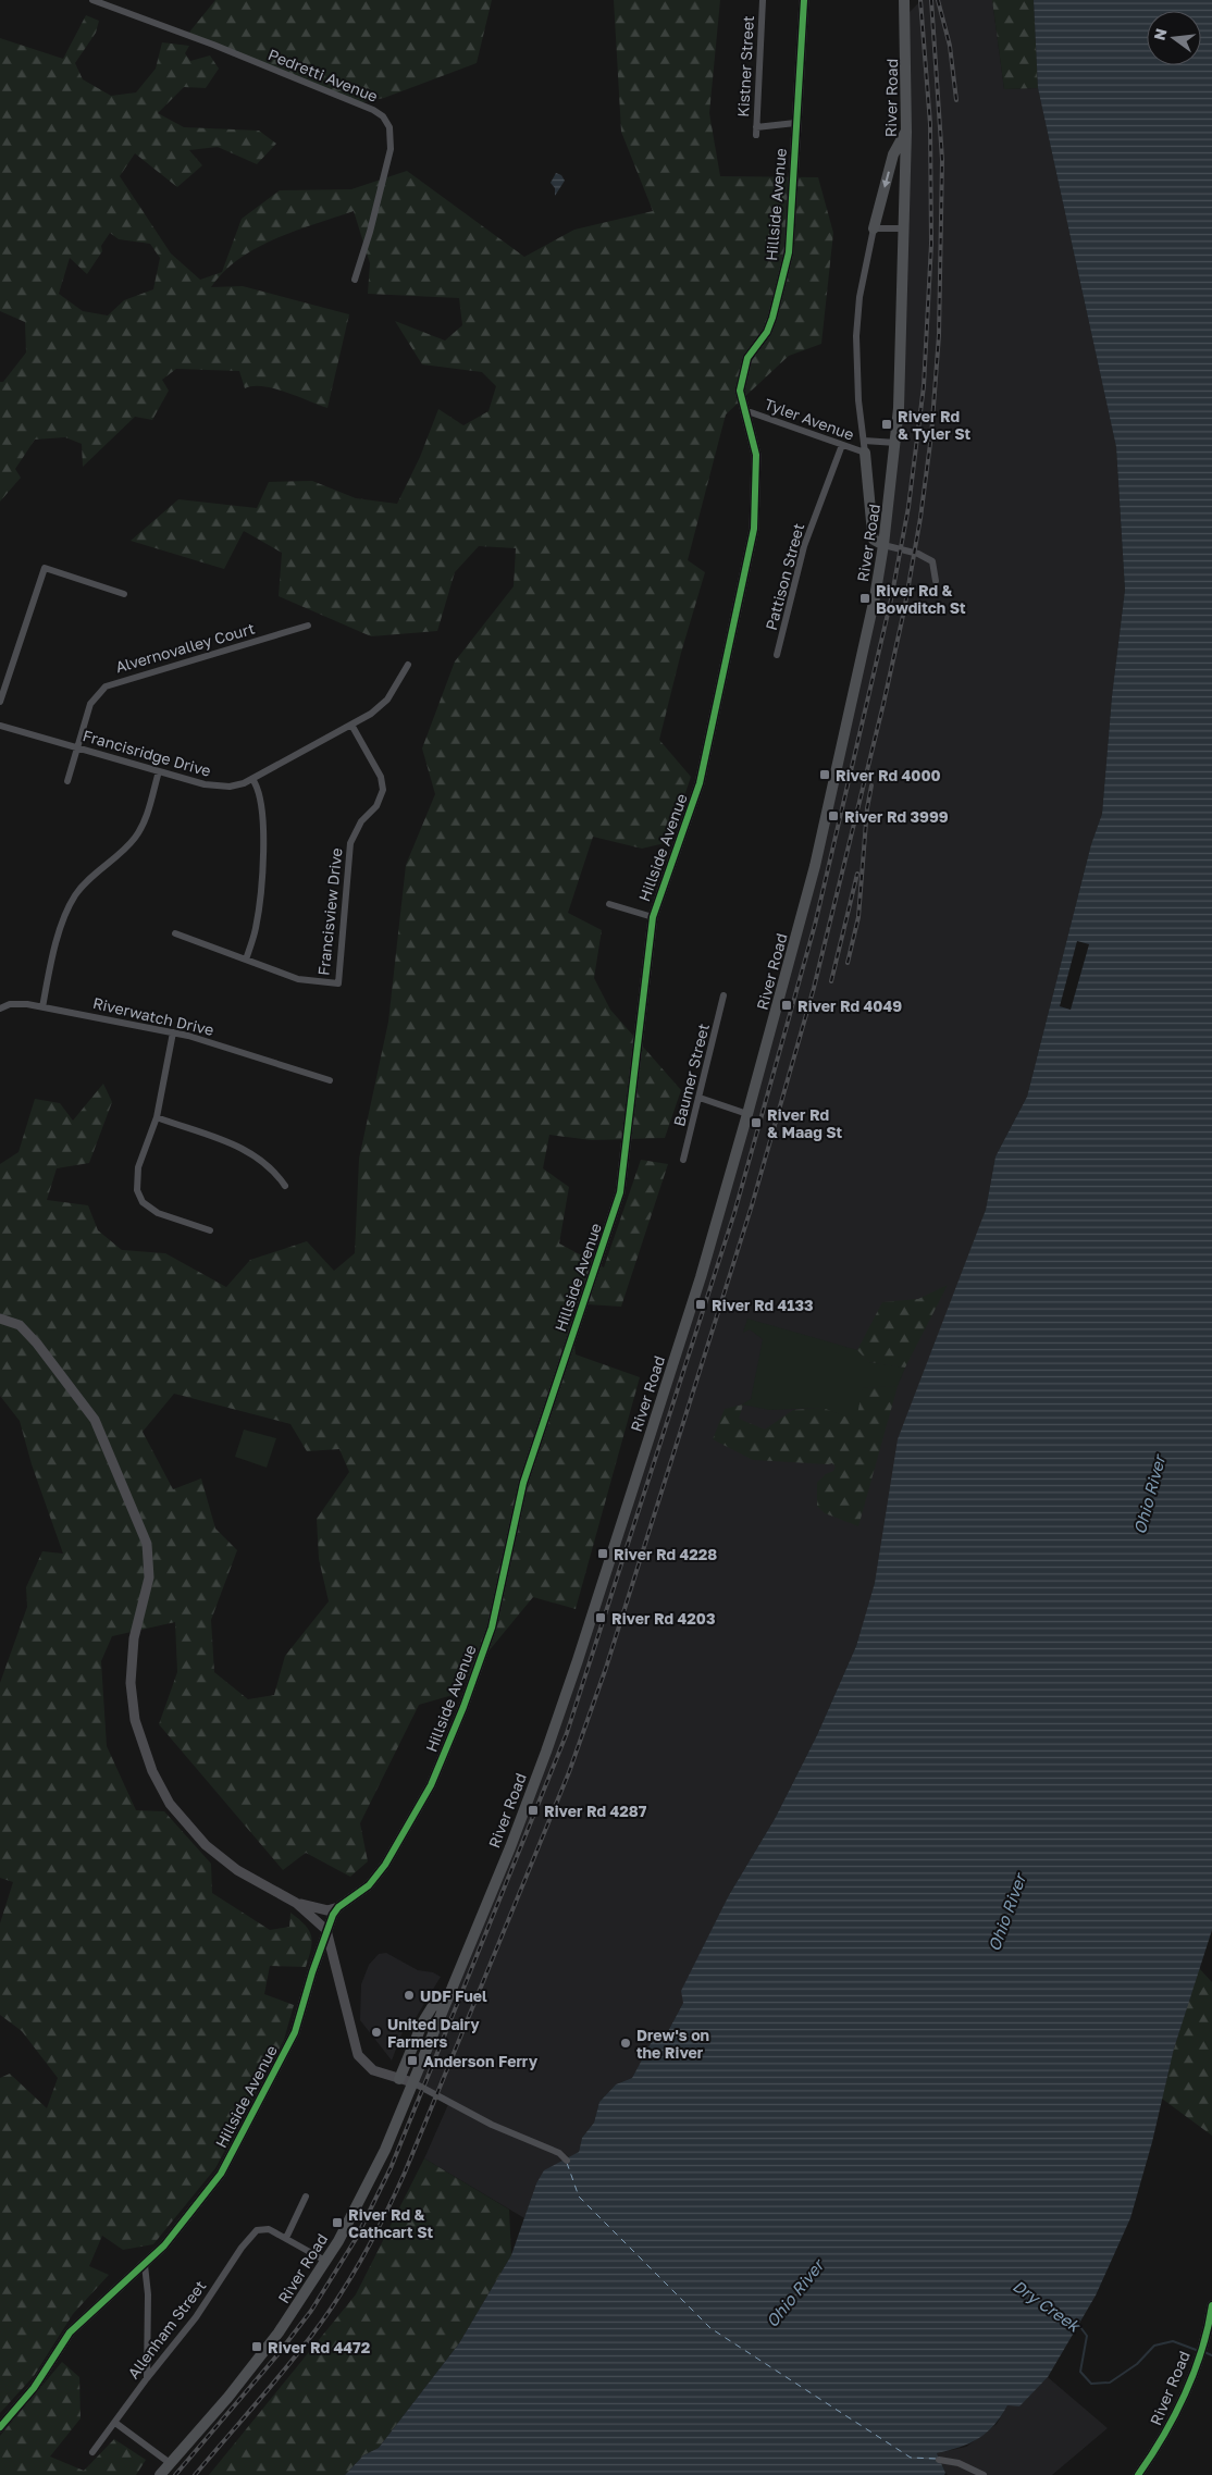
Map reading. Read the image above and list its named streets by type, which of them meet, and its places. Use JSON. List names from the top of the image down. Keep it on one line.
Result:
{"streets":{"main road":["River Road"],"street":["Kistner Street","Pedretti Avenue","Hillside Avenue","Tyler Avenue","Pattison Street","Alvernovalley Court","Francisridge Drive","Francisview Drive","Riverwatch Drive","Baumer Street","Allenham Street"]},"crossings":[["Kistner Street","Hillside Avenue"],["River Road","Tyler Avenue"],["Hillside Avenue","Tyler Avenue"],["Tyler Avenue","Pattison Street"],["Alvernovalley Court","Francisridge Drive"],["Francisridge Drive","Francisview Drive"]],"water":["Ohio River","Dry Creek"],"places":{"transit":["River Rd & Tyler St","River Rd & Bowditch St","River Rd 4000","River Rd 3999","River Rd 4049","River Rd & Maag St","River Rd 4133","River Rd 4228","River Rd 4203","River Rd 4287","Anderson Ferry","River Rd & Cathcart St","River Rd 4472"],"other":["UDF Fuel","United Dairy Farmers","Drew's on the River"]},"north":"left"}
